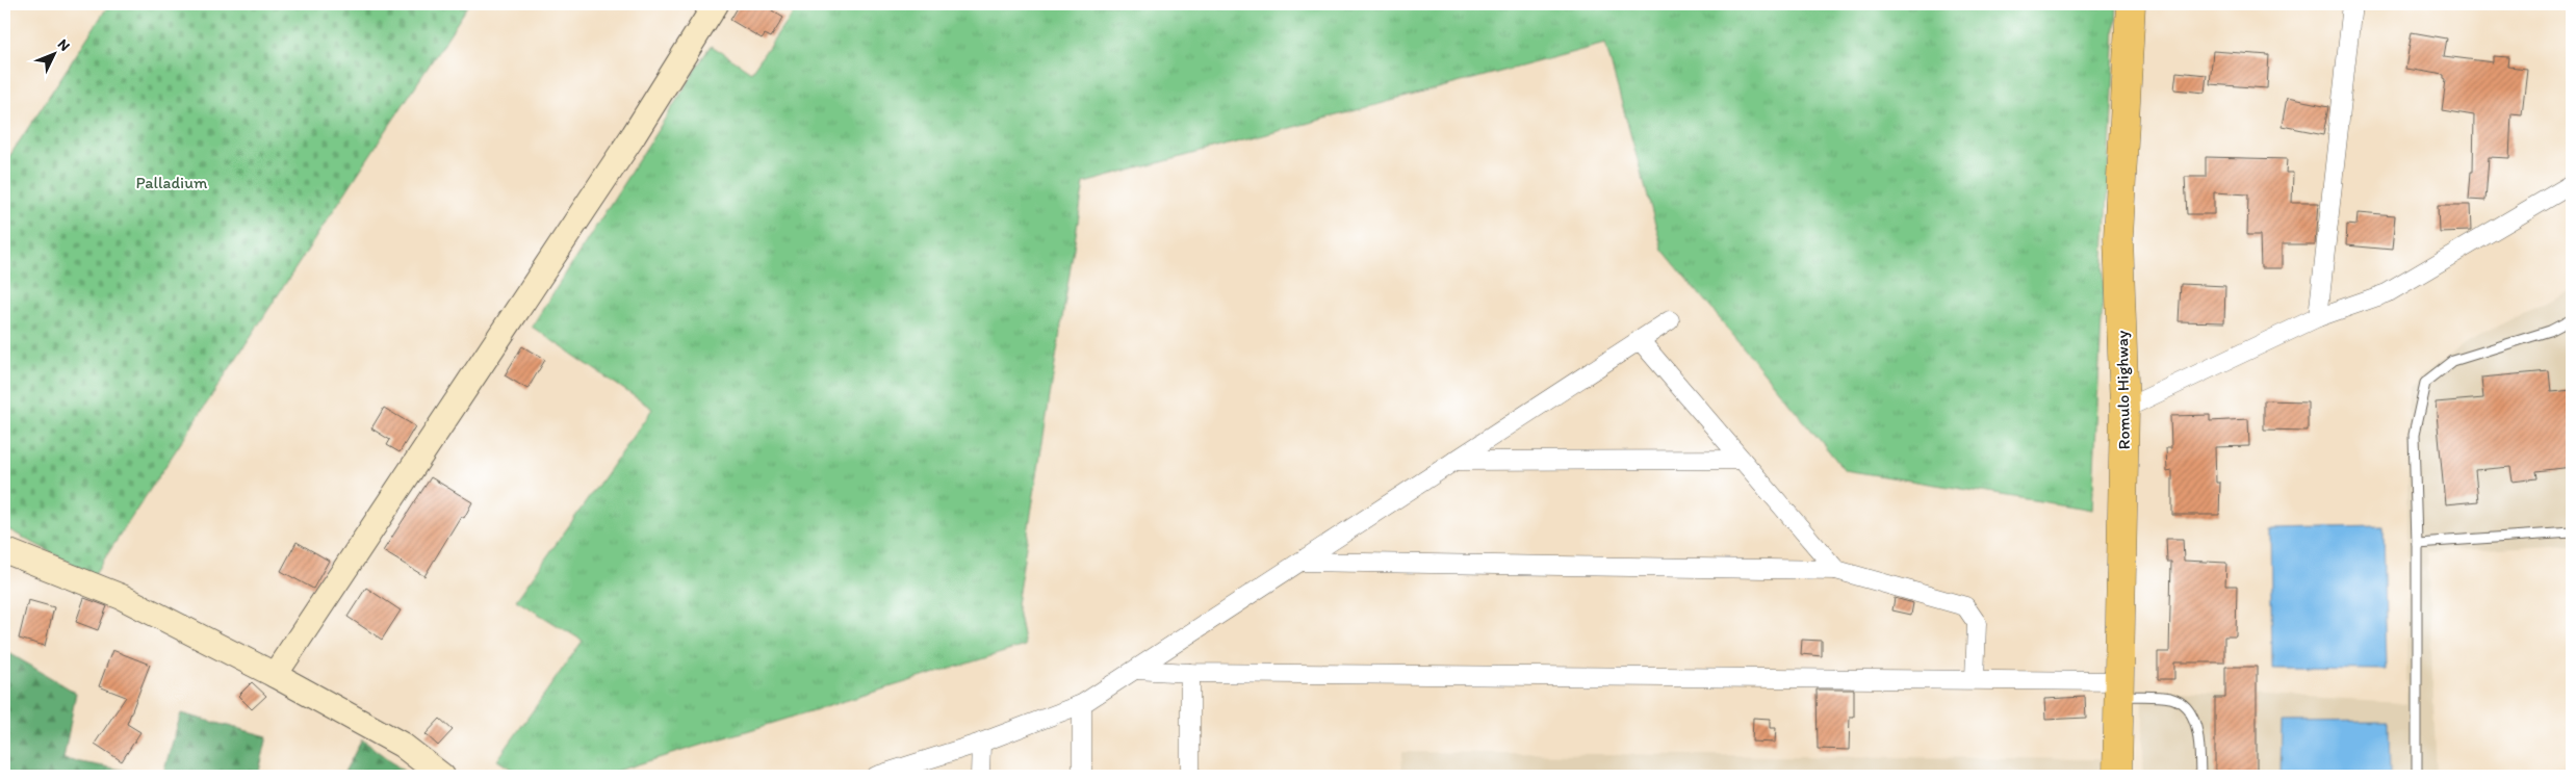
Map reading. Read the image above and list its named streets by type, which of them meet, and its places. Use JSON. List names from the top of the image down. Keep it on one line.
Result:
{"streets":{"highway":["Romulo Highway"]},"parks":["Palladium"],"north":"top right"}
